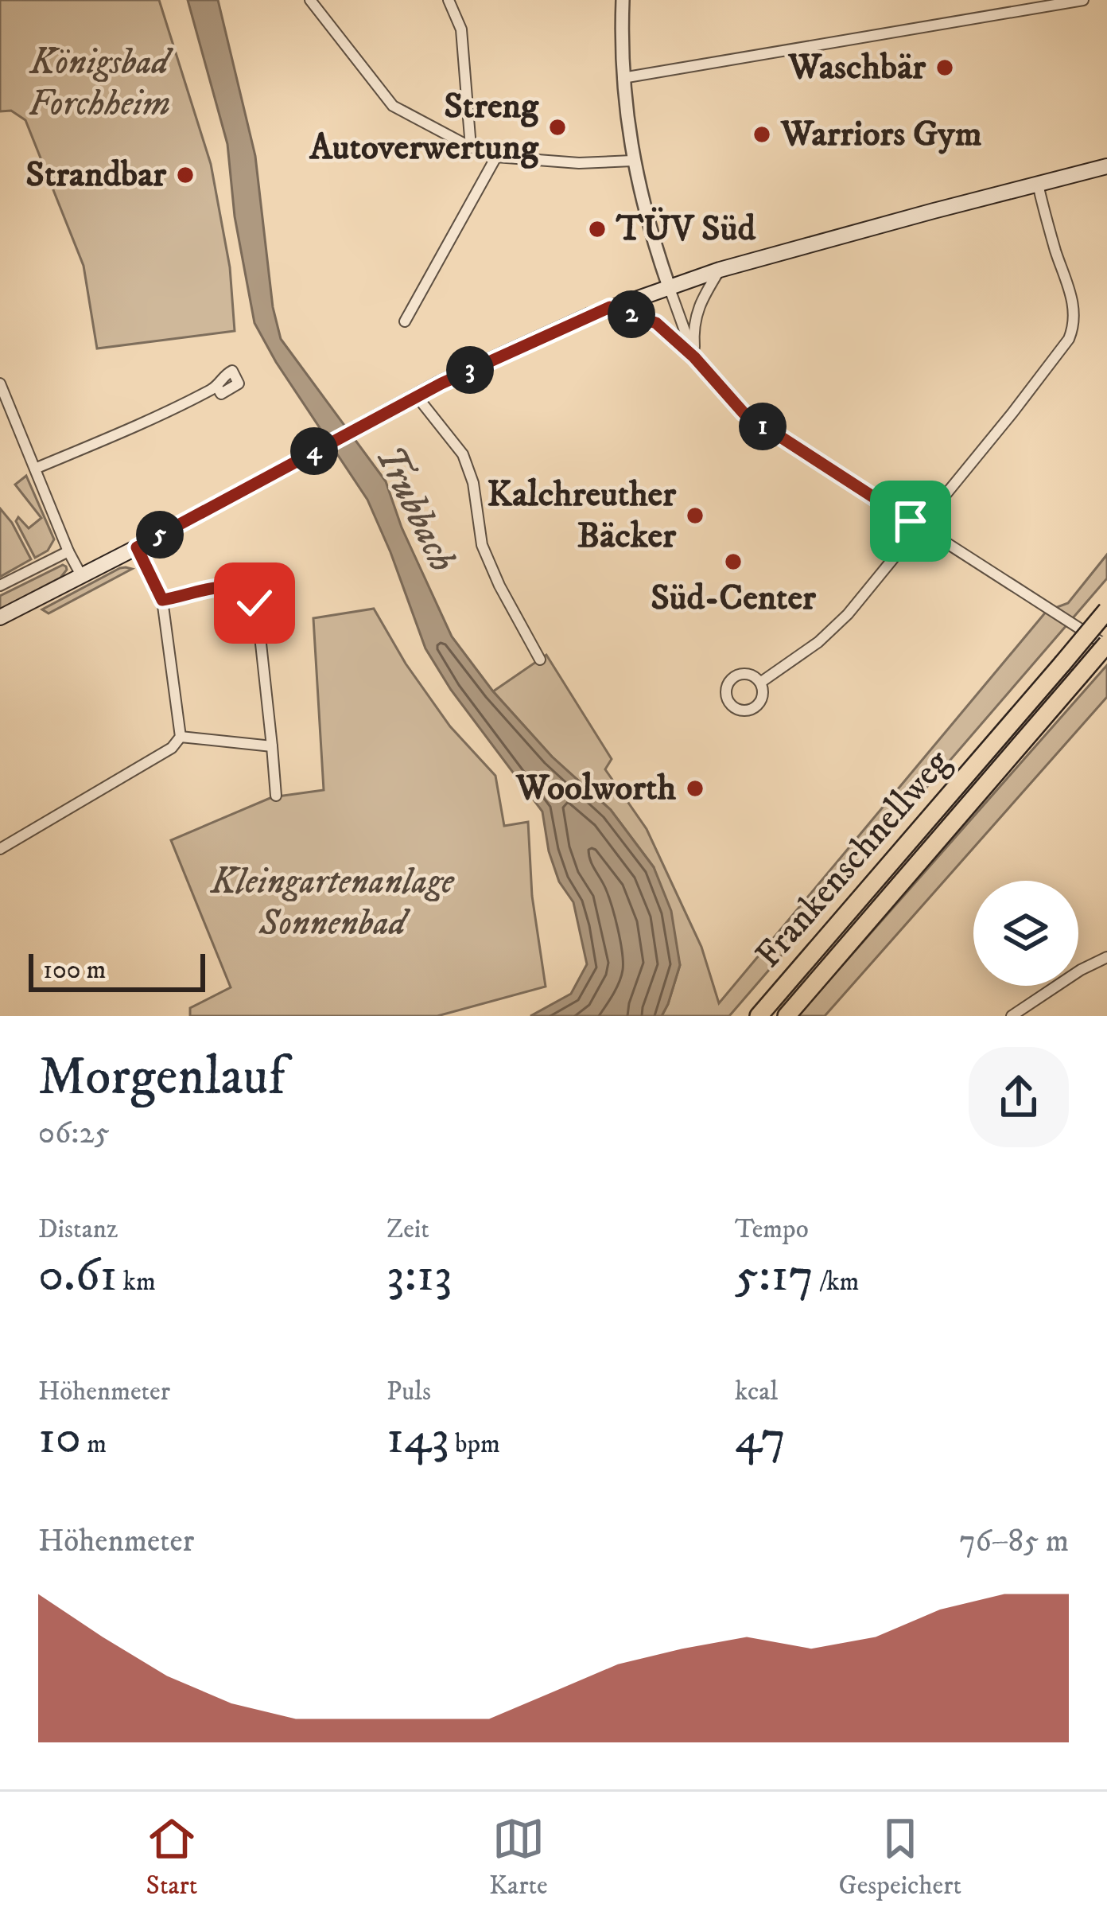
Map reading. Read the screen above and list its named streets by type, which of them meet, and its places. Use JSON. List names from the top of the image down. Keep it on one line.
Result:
{"streets":{"highway":["Frankenschnellweg"]},"water":["Trubbach"],"parks":["Königsbad Forchheim","Kleingartenanlage Sonnenbad"],"places":["Waschbär","Streng Autoverwertung","Warriors Gym","Strandbar","TÜV Süd","Kalchreuther Bäcker","Süd-Center","Woolworth"],"scale_bar":"100 m","page":{"pins":["2","3","1","4","5"],"scale":"100 m","heading":["Morgenlauf","06:25"],"stats":[["Distanz","0.61 km"],["Zeit","3:13"],["Tempo","5:17 /km"],["Höhenmeter","10 m"],["Puls","143 bpm"],["kcal","47"]],"chart":["Höhenmeter","76–85 m"],"tabs":["Start","Karte","Gespeichert"]}}
